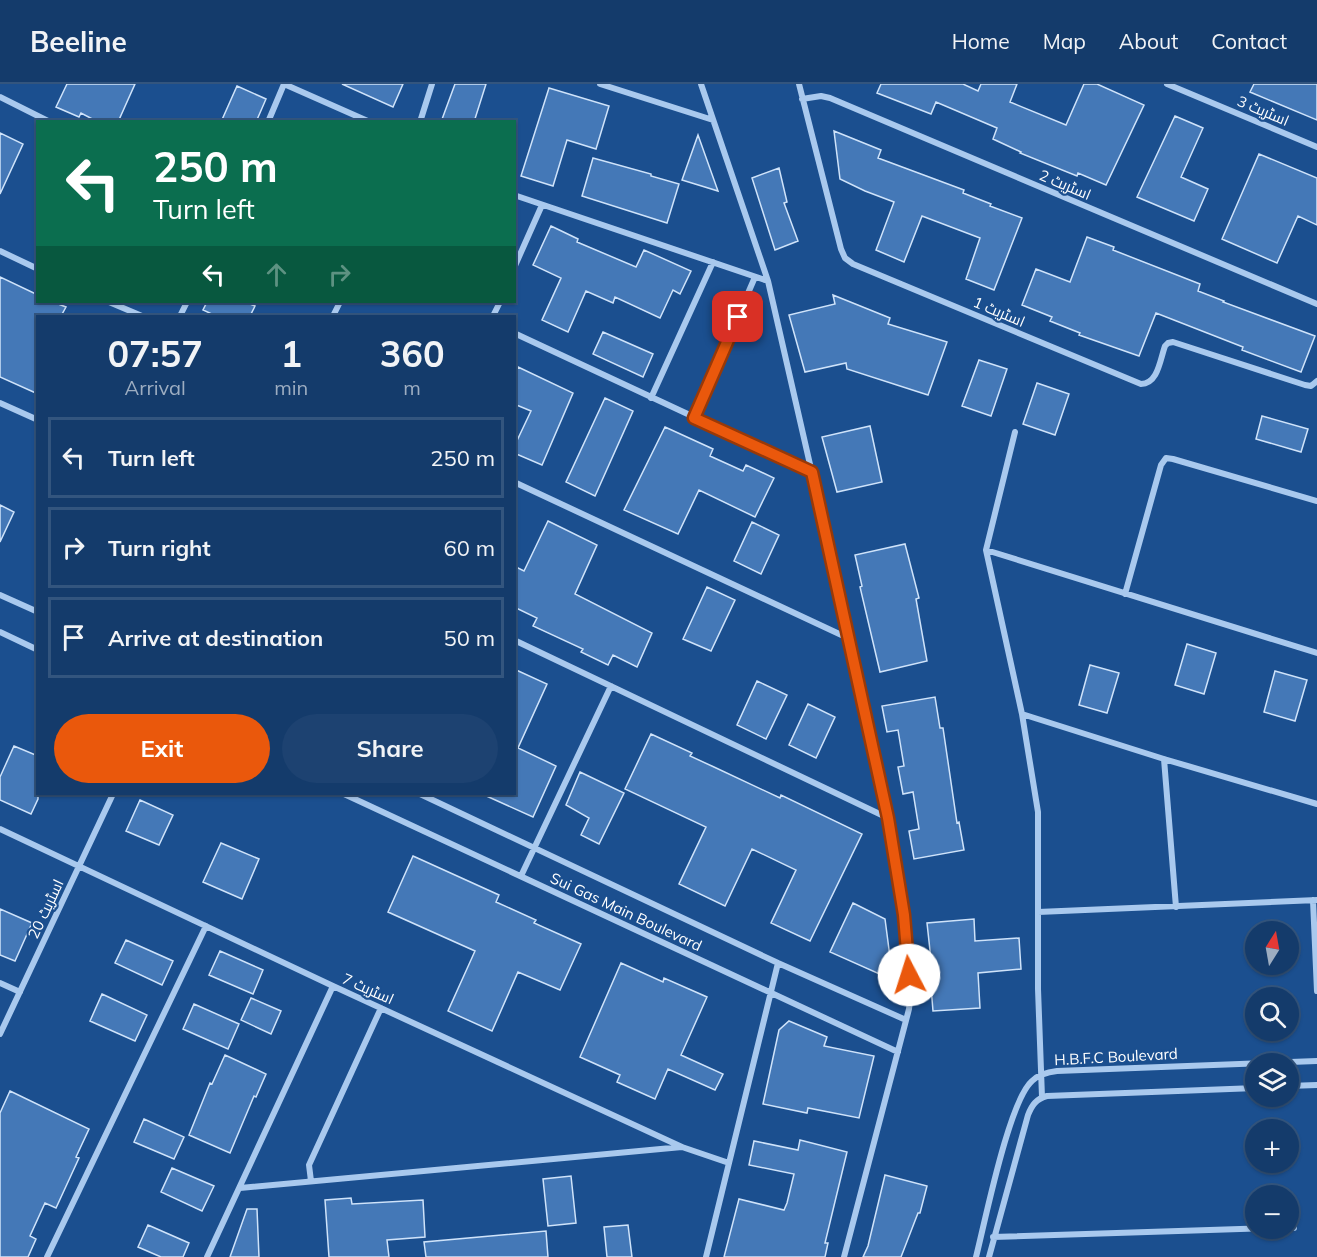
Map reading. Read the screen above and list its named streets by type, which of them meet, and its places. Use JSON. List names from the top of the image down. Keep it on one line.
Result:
{"streets":{"street":["اسٹریٹ 3","اسٹریٹ 2","اسٹریٹ 1","اسٹریٹ 20","Sui Gas Main Boulevard","اسٹریٹ 7","H.B.F.C Boulevard"]},"crossings":[["اسٹریٹ 2","اسٹریٹ 1"],["اسٹریٹ 20","اسٹریٹ 7"]],"north":"top","page":{"header":"Beeline","nav":["Home","Map","About","Contact"],"turn":["250 m","Turn left"],"eta":["07:57","Arrival","1","min","360","m"],"list":[{"name":"Turn left","value":"250 m"},{"name":"Turn right","value":"60 m"},{"name":"Arrive at destination","value":"50 m"}],"buttons":["Exit","Share"],"map_buttons":["+","−"]}}
